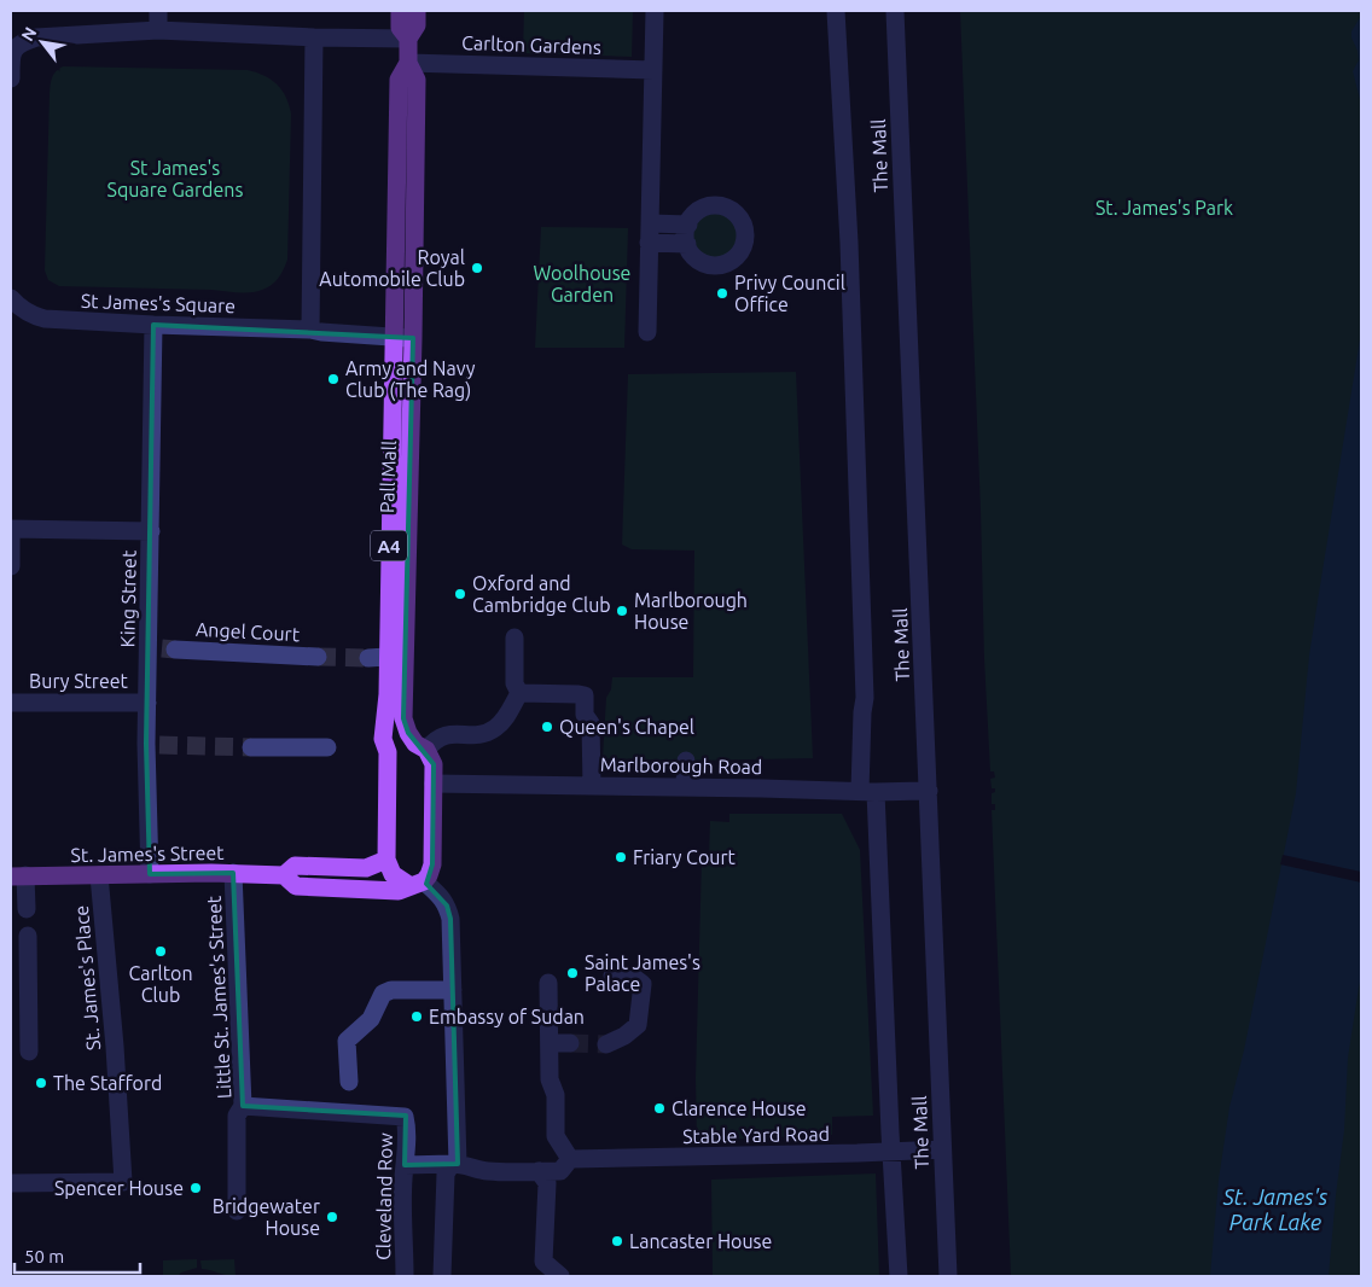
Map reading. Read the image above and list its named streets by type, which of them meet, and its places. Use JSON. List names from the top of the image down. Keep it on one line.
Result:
{"streets":{"main road":["Pall Mall","A4","St. James's Street"],"street":["Carlton Gardens","The Mall","St James's Square","King Street","Angel Court","Bury Street","Marlborough Road","St. James's Place","Little St. James's Street","Stable Yard Road","Cleveland Row"]},"crossings":[["Carlton Gardens","Pall Mall"],["The Mall","Marlborough Road"],["The Mall","Stable Yard Road"],["St James's Square","Pall Mall"],["St James's Square","King Street"],["Pall Mall","Marlborough Road"],["Pall Mall","St. James's Street"],["King Street","Angel Court"],["King Street","Bury Street"],["King Street","St. James's Street"],["St. James's Street","St. James's Place"],["St. James's Street","Little St. James's Street"],["Little St. James's Street","Cleveland Row"],["Stable Yard Road","Cleveland Row"]],"water":["St. James's Park Lake"],"parks":["St James's Square Gardens","St. James's Park","Woolhouse Garden"],"places":["Royal Automobile Club","Privy Council Office","Army and Navy Club (The Rag)","Oxford and Cambridge Club","Marlborough House","Queen's Chapel","Friary Court","Carlton Club","Saint James's Palace","Embassy of Sudan","The Stafford","Clarence House","Spencer House","Bridgewater House","Lancaster House"],"scale_bar":"50 m","north":"top left"}
